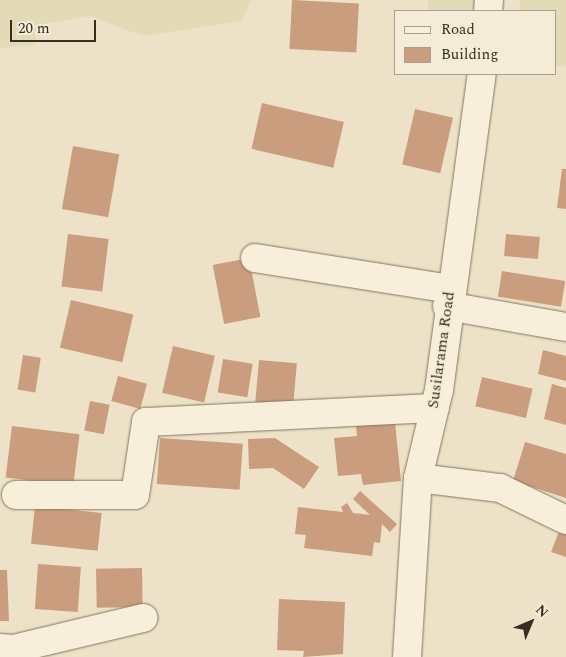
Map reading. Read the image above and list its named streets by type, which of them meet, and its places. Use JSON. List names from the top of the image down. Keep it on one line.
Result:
{"streets":{"street":["Susilarama Road"]},"legend":["Road","Building"],"scale_bar":"20 m","north":"top right"}
